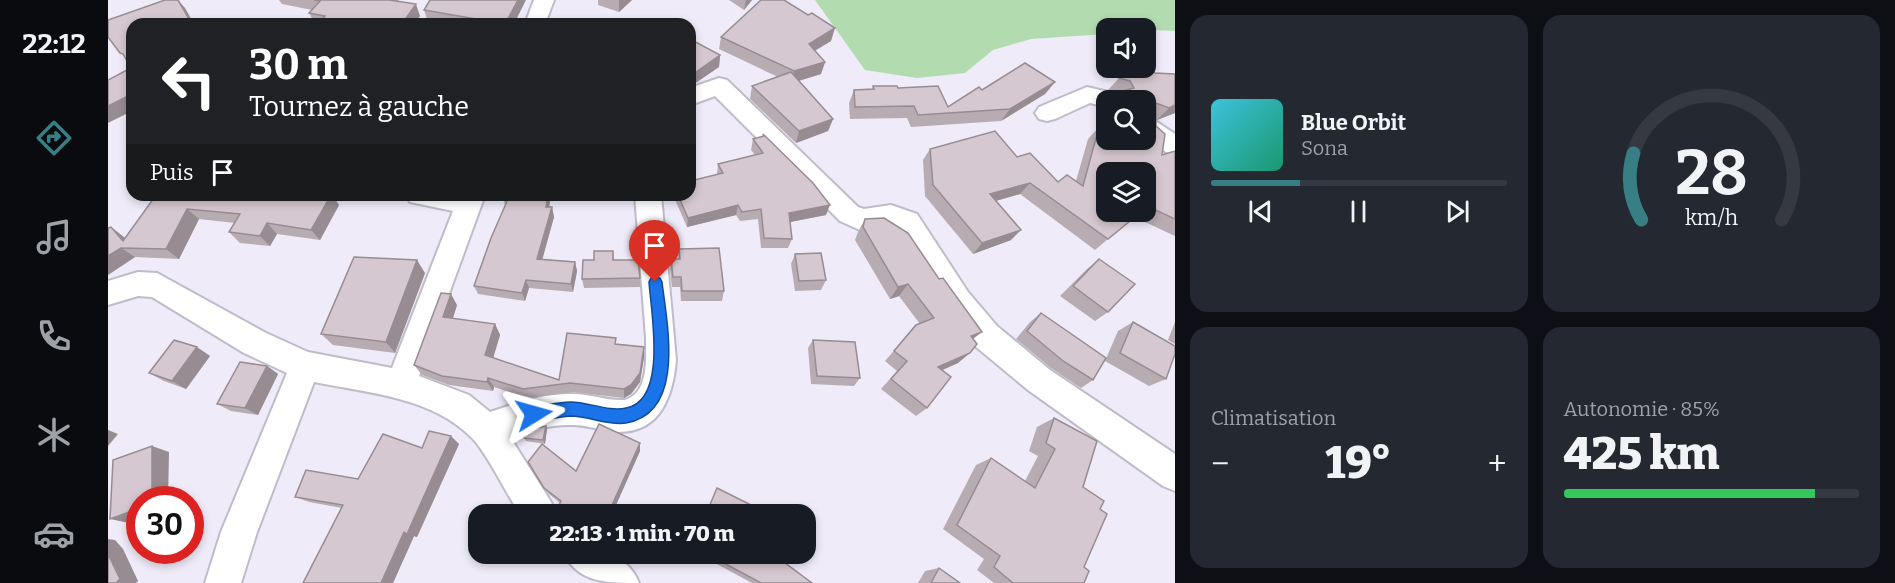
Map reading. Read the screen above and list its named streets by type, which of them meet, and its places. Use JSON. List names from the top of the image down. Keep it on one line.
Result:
{"page":{"tabs":"22:12","turn":["30 m","Tournez à gauche"],"song":["Blue Orbit","Sona"],"then":"Puis","tile":["Climatisation",["Autonomie · 85%","425 km"]],"heat":["−","19°","+"],"limit":"30","trip":"22:13 · 1 min · 70 m","gauge":["28","km/h"]}}
